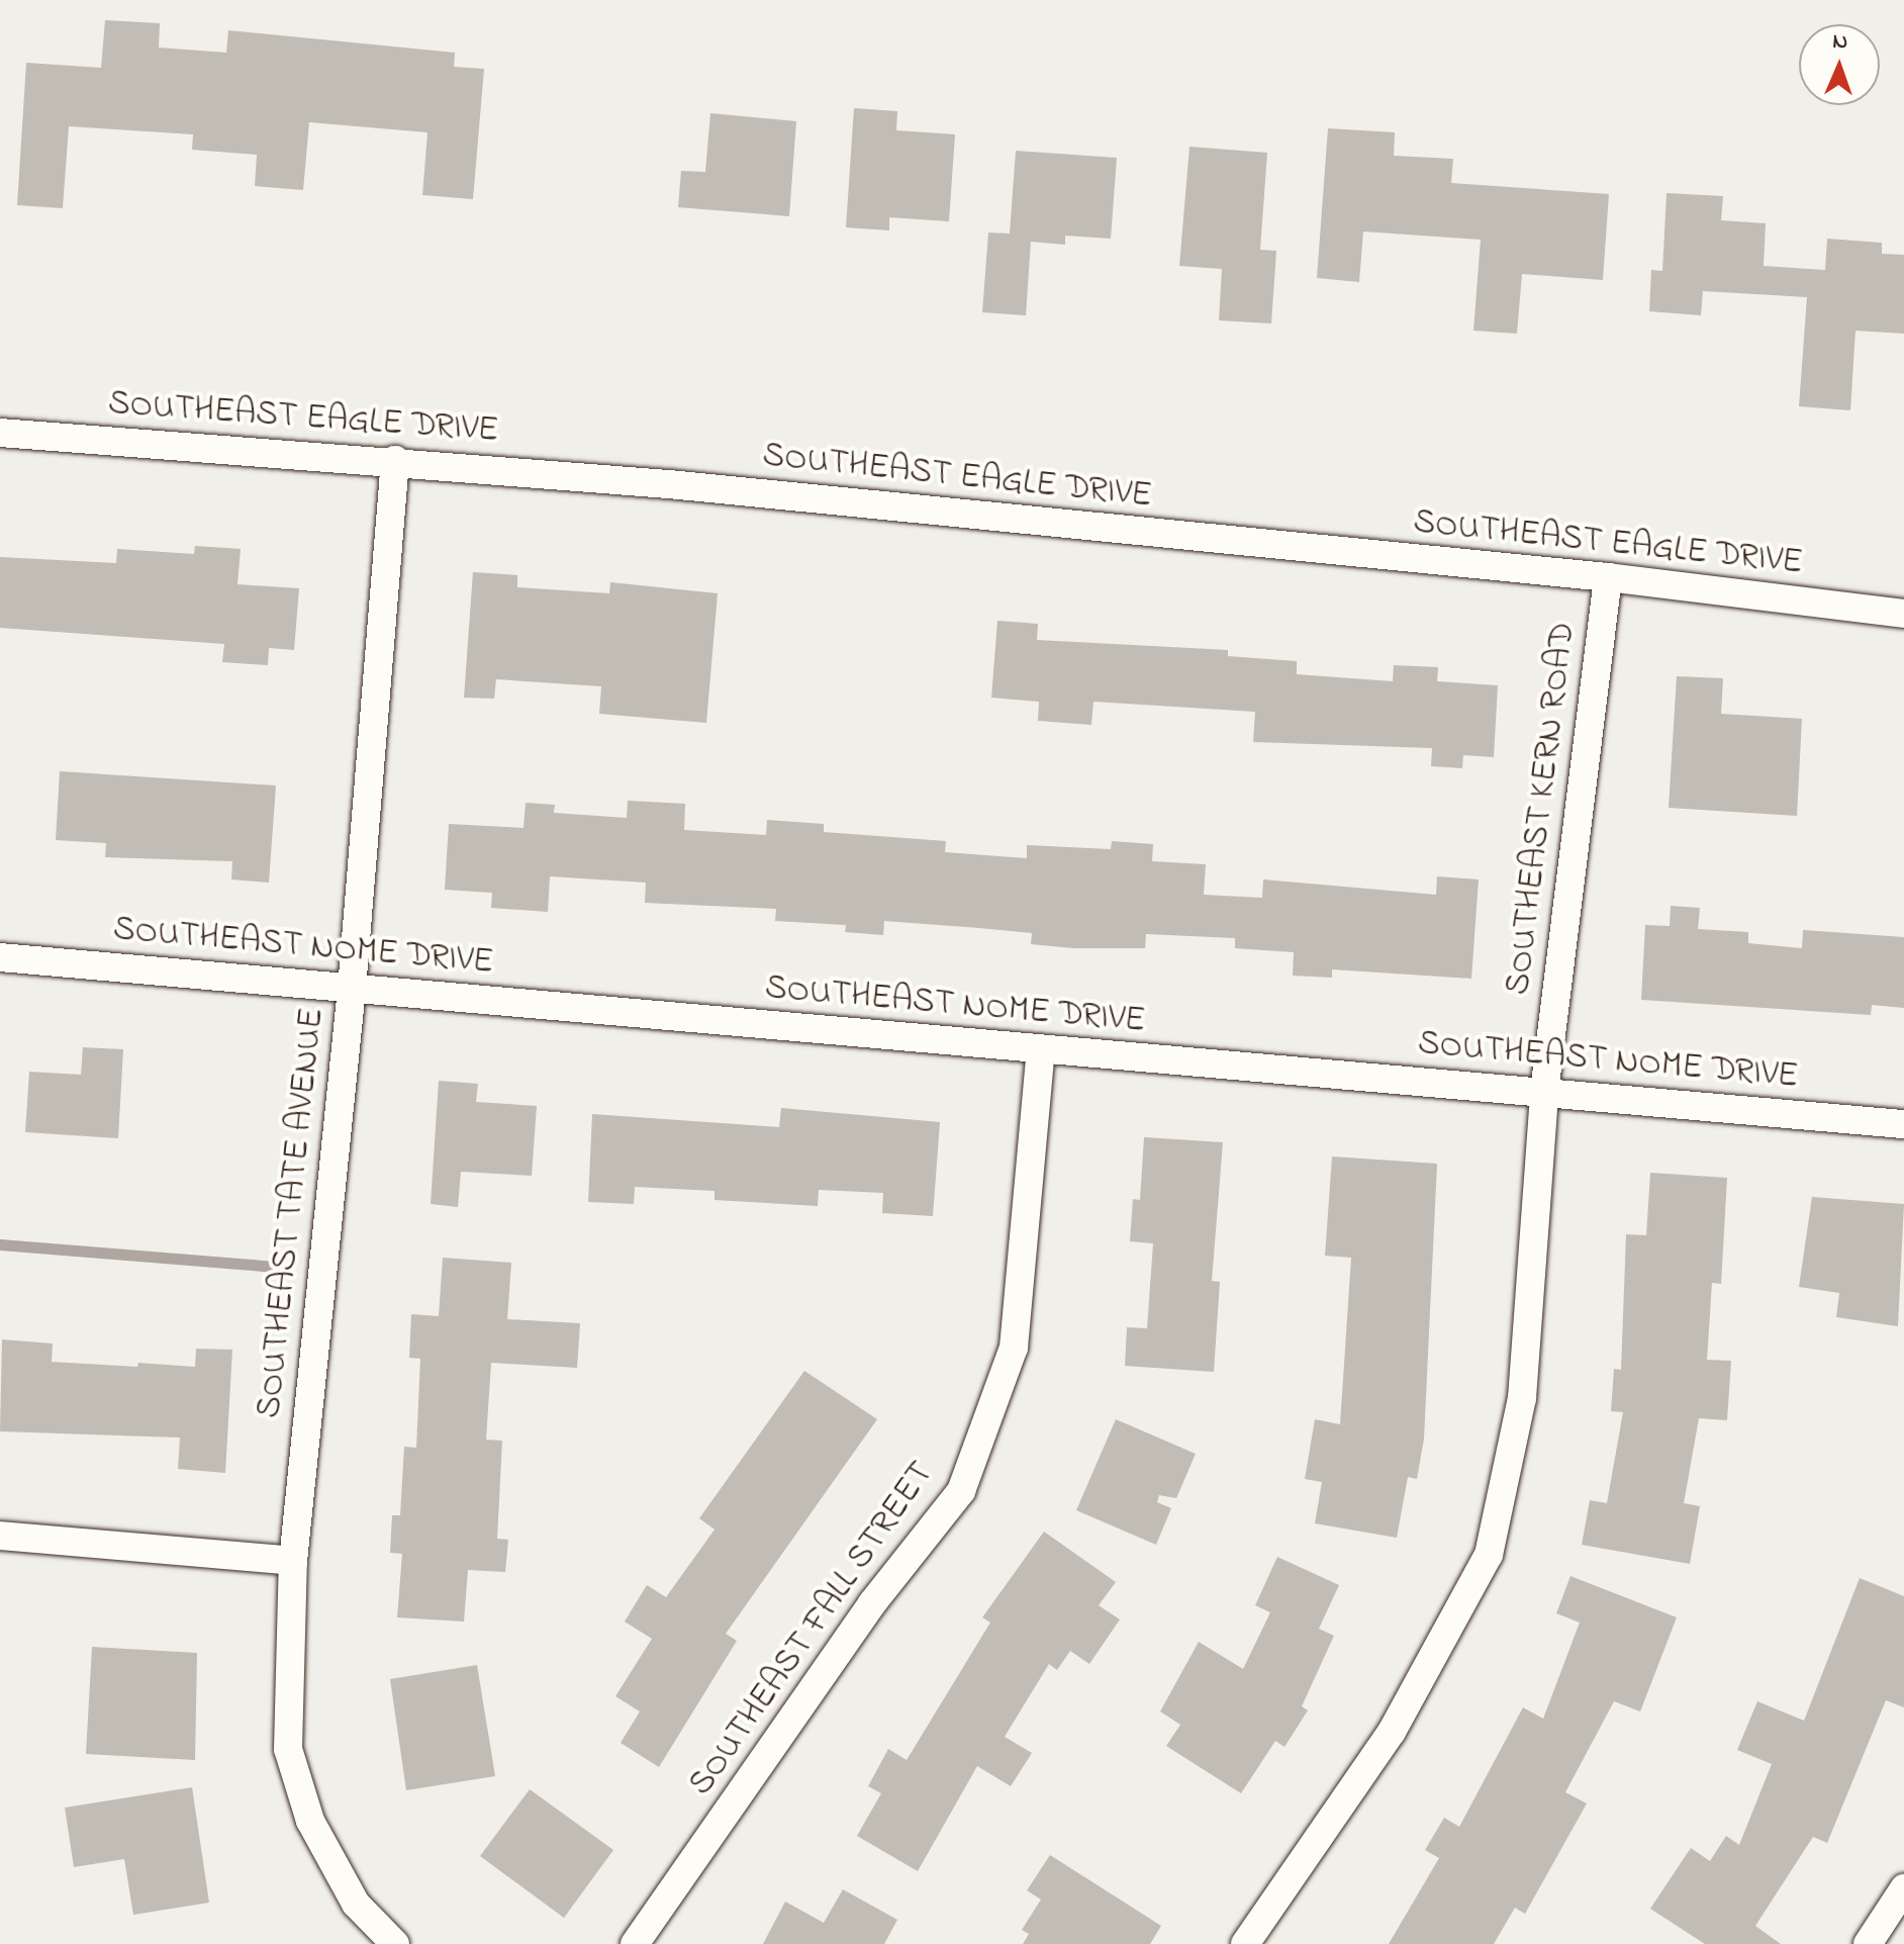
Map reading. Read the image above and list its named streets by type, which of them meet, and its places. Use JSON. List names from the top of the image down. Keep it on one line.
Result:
{"streets":{"street":["SOUTHEAST EAGLE DRIVE","SOUTHEAST KERN ROAD","SOUTHEAST NOME DRIVE","SOUTHEAST TATE AVENUE","SOUTHEAST FALL STREET"]},"crossings":[["SOUTHEAST EAGLE DRIVE","SOUTHEAST KERN ROAD"],["SOUTHEAST EAGLE DRIVE","SOUTHEAST TATE AVENUE"],["SOUTHEAST KERN ROAD","SOUTHEAST NOME DRIVE"],["SOUTHEAST NOME DRIVE","SOUTHEAST TATE AVENUE"],["SOUTHEAST NOME DRIVE","SOUTHEAST FALL STREET"]],"north":"top"}
